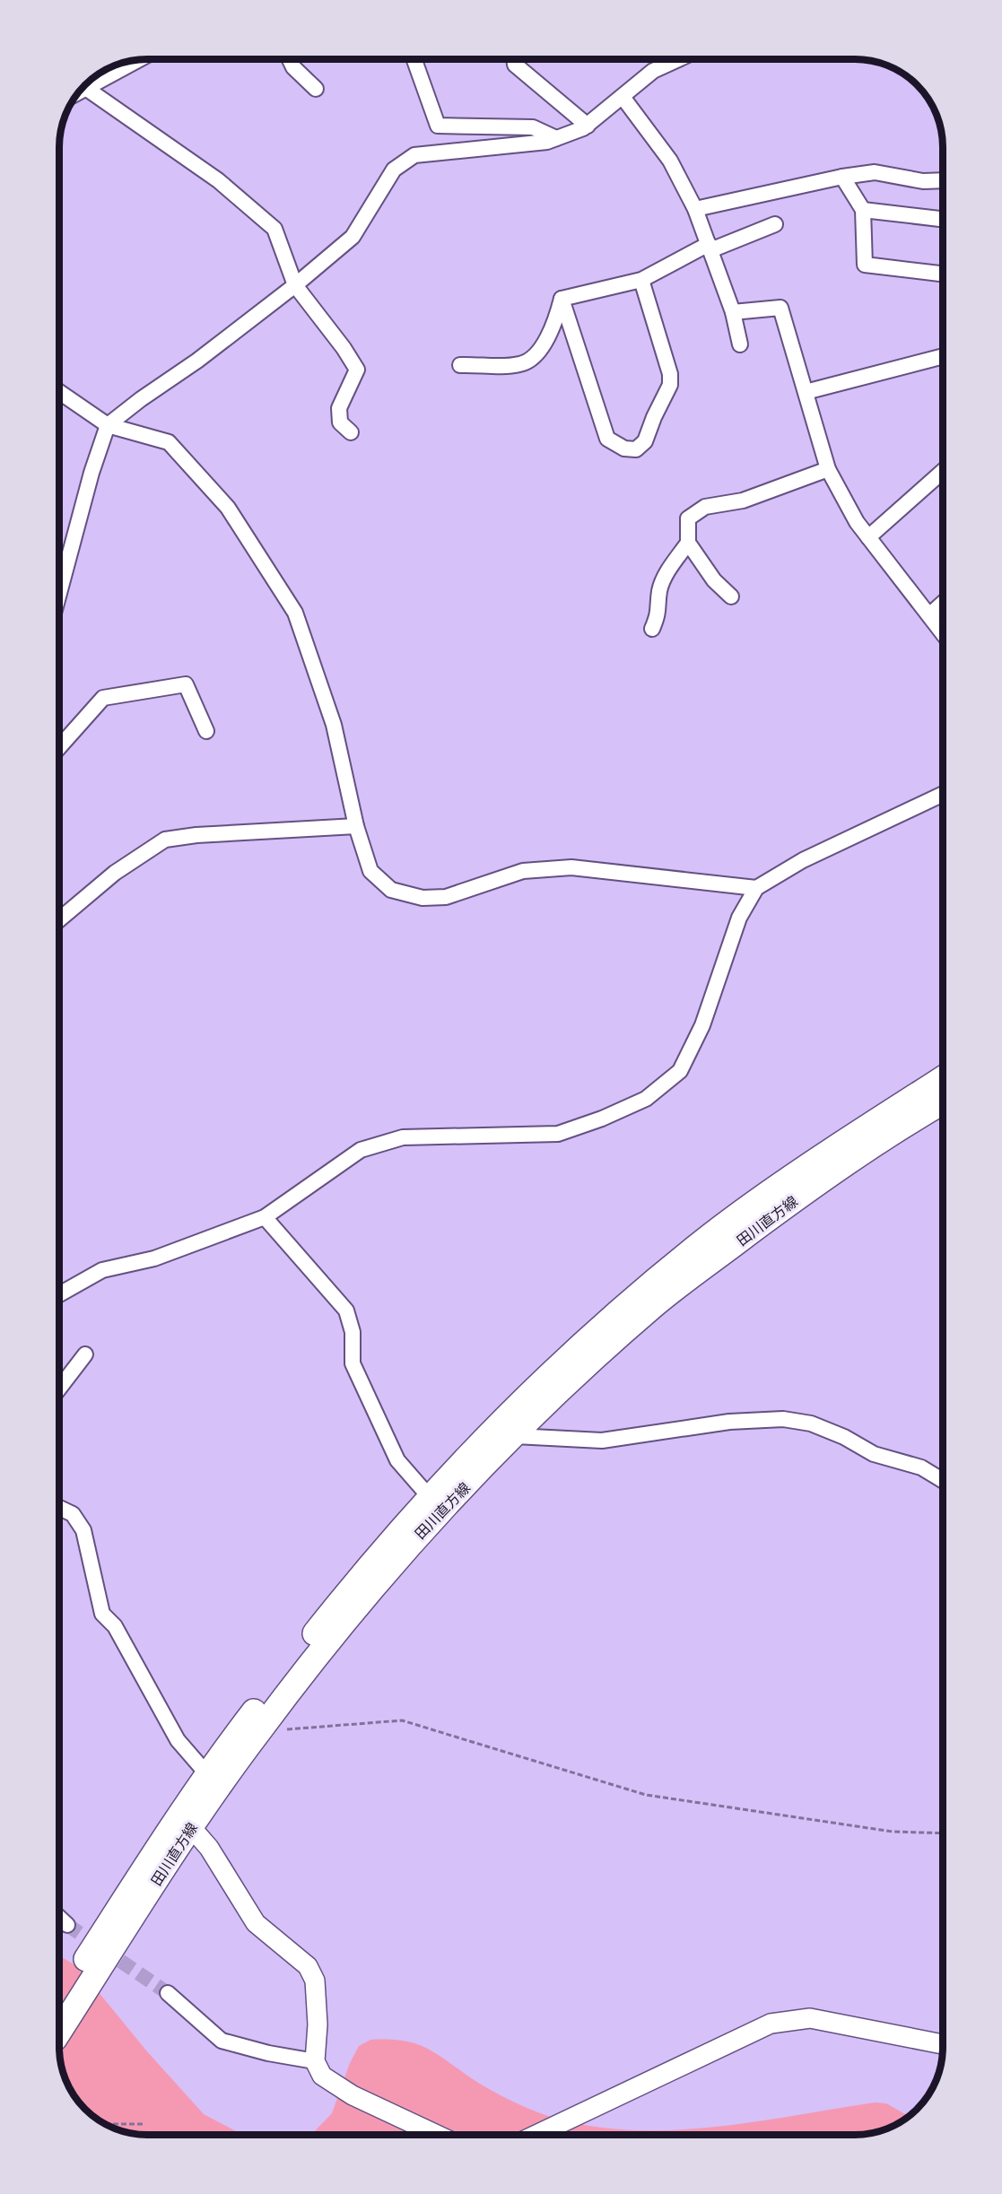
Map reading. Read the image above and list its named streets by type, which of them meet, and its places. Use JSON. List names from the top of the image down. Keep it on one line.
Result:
{"streets":{"main road":["田川直方線"]}}
